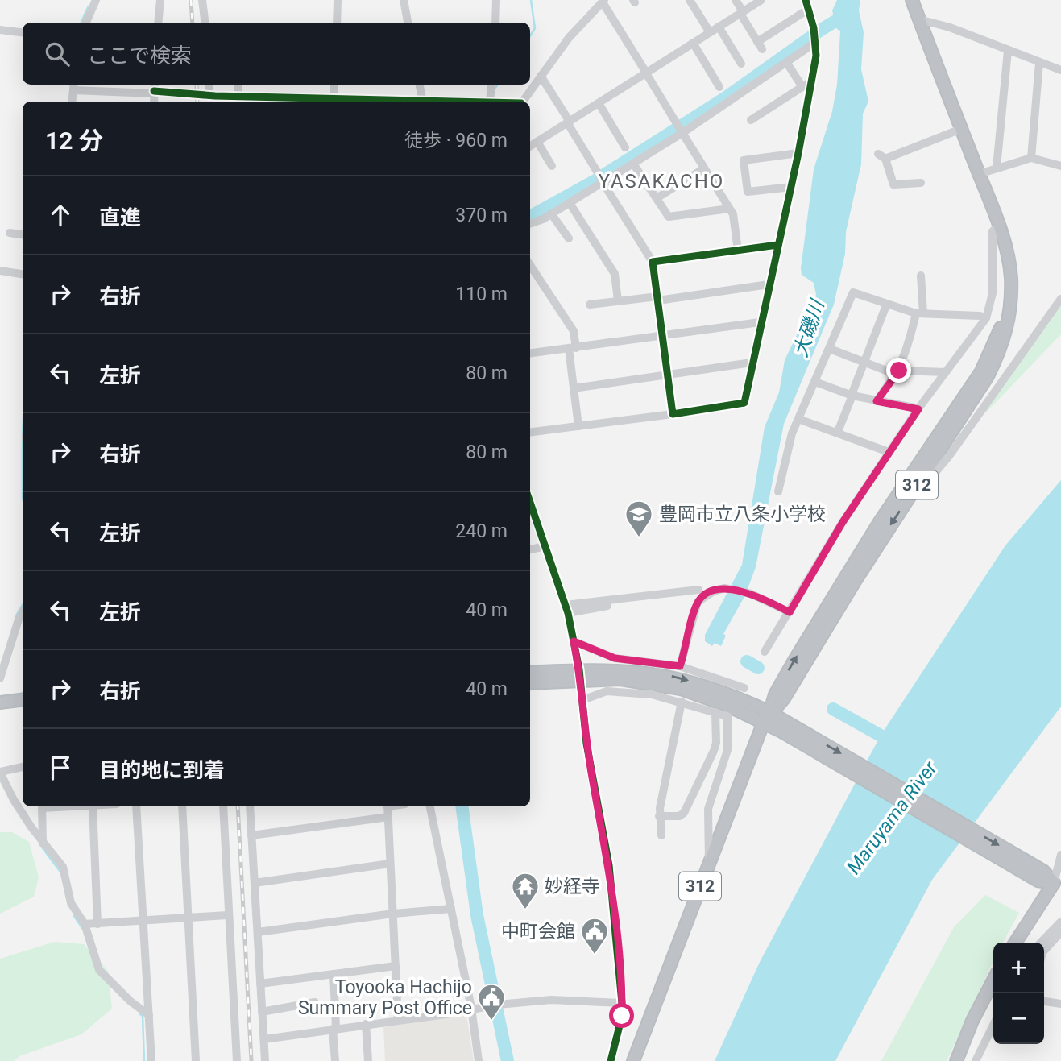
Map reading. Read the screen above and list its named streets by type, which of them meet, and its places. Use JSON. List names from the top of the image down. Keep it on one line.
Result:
{"streets":{"highway":["312"]},"districts":["YASAKACHO"],"water":["大磯川","Maruyama River"],"places":{"school or university":["豊岡市立八条小学校"],"temple":["妙経寺"],"public building":["中町会館","Toyooka Hachijo Summary Post Office"]},"page":{"search":"ここで検索","heading":["12 分","徒歩 · 960 m"],"list":[["直進","370 m"],["右折","110 m"],["左折","80 m"],["右折","80 m"],["左折","240 m"],["左折","40 m"],["右折","40 m"],"目的地に到着"],"map_buttons":["+","−"]}}
